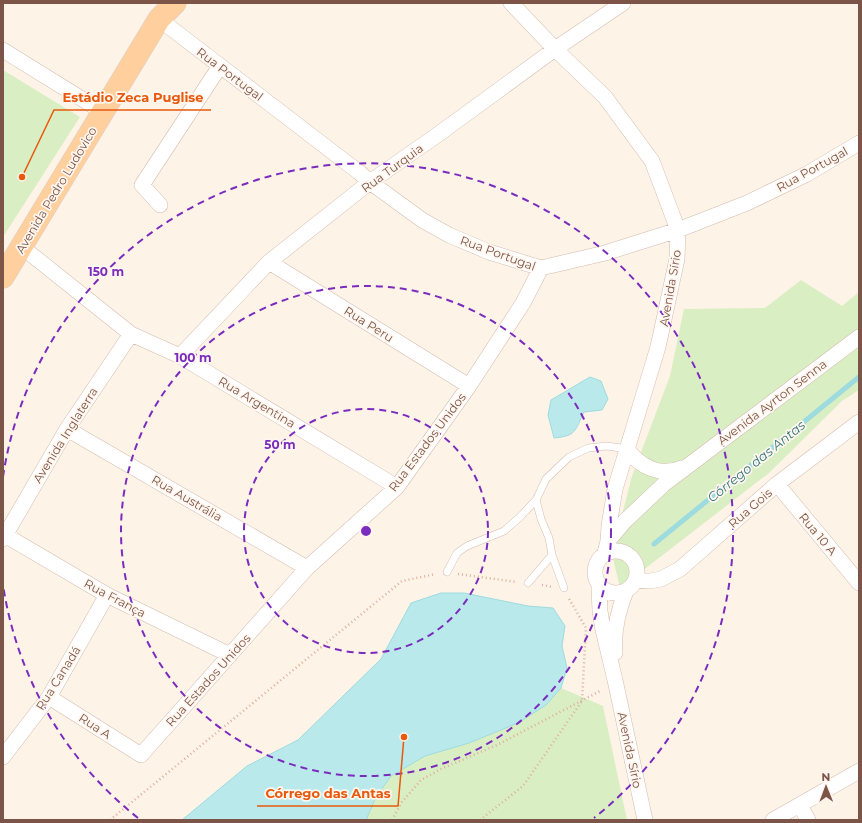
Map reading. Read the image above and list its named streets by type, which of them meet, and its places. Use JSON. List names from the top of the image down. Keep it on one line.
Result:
{"streets":{"main road":["Avenida Pedro Ludovico"],"street":["Rua Portugal","Rua Turquia","Avenida Sírio","Rua Peru","Rua Argentina","Avenida Ayrton Senna","Avenida Inglaterra","Rua Estados Unidos","Rua Austrália","Rua Gois","Rua 10 A","Rua França","Rua Canadá","Rua A"]},"crossings":[["Rua Portugal","Rua Turquia"],["Rua Portugal","Avenida Pedro Ludovico"],["Rua Portugal","Avenida Sírio"],["Rua Portugal","Rua Estados Unidos"],["Rua Turquia","Avenida Sírio"],["Rua Turquia","Rua Peru"],["Rua Turquia","Rua Argentina"],["Avenida Pedro Ludovico","Rua Argentina"],["Avenida Sírio","Avenida Ayrton Senna"],["Avenida Sírio","Rua Gois"],["Rua Peru","Rua Estados Unidos"],["Rua Argentina","Avenida Inglaterra"],["Rua Argentina","Rua Estados Unidos"],["Avenida Ayrton Senna","Rua Gois"],["Avenida Inglaterra","Rua Austrália"],["Avenida Inglaterra","Rua França"],["Rua Estados Unidos","Rua Austrália"],["Rua Estados Unidos","Rua França"],["Rua Estados Unidos","Rua A"],["Rua Gois","Rua 10 A"],["Rua França","Rua Canadá"],["Rua Canadá","Rua A"]],"water":["Córrego das Antas"],"places":["Estádio Zeca Puglise","Córrego das Antas"],"north":"top","rings":["150 m","100 m","50 m"]}
